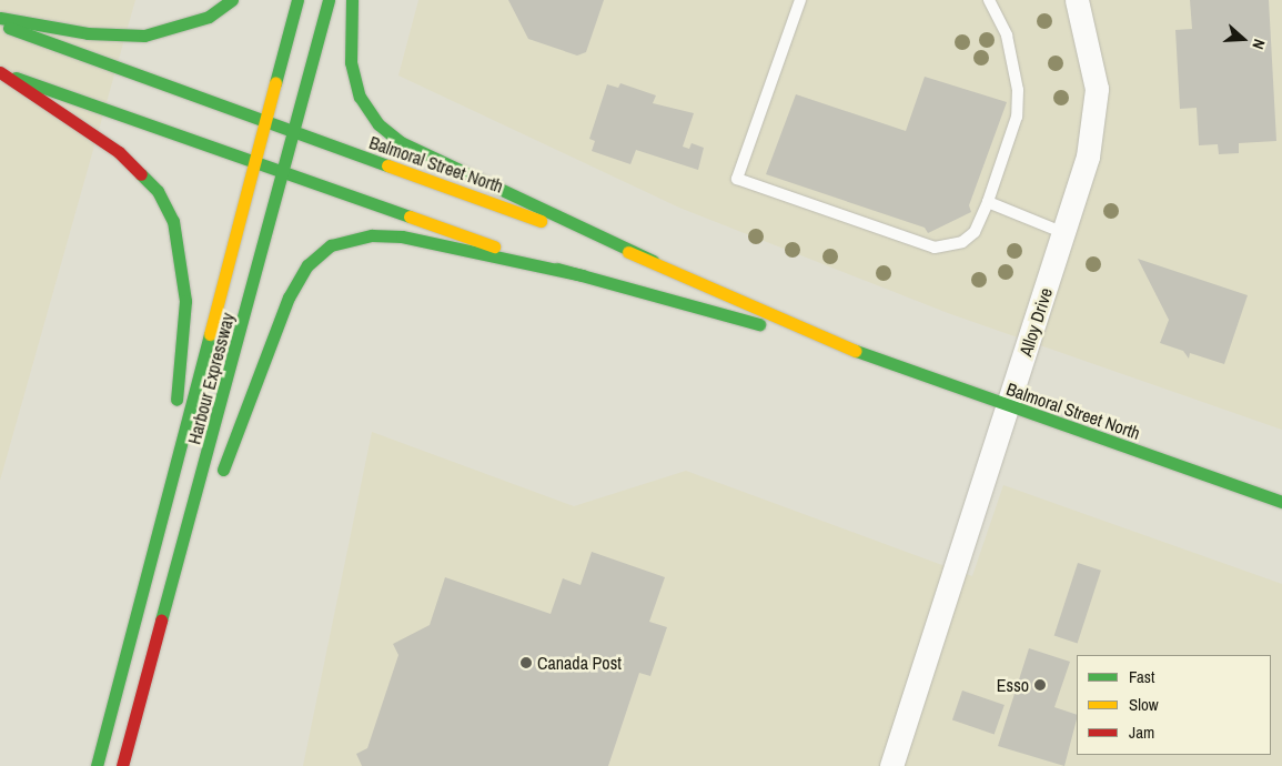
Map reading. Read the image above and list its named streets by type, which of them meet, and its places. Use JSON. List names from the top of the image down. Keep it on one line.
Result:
{"streets":{"main road":["Balmoral Street North","Harbour Expressway"],"street":["Alloy Drive"]},"crossings":[["Balmoral Street North","Alloy Drive"],["Balmoral Street North","Harbour Expressway"]],"places":["Canada Post","Esso"],"legend":["Fast","Slow","Jam"],"north":"right"}
